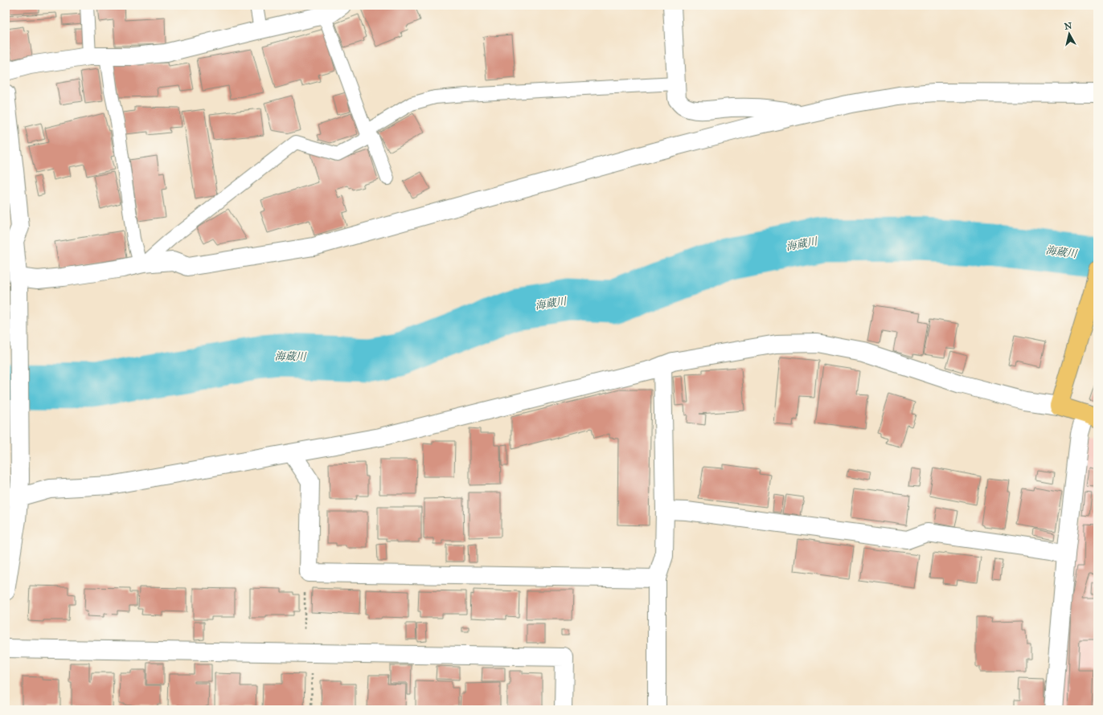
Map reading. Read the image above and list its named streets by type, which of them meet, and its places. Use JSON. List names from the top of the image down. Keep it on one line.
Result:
{"water":["海蔵川"],"north":"top"}
